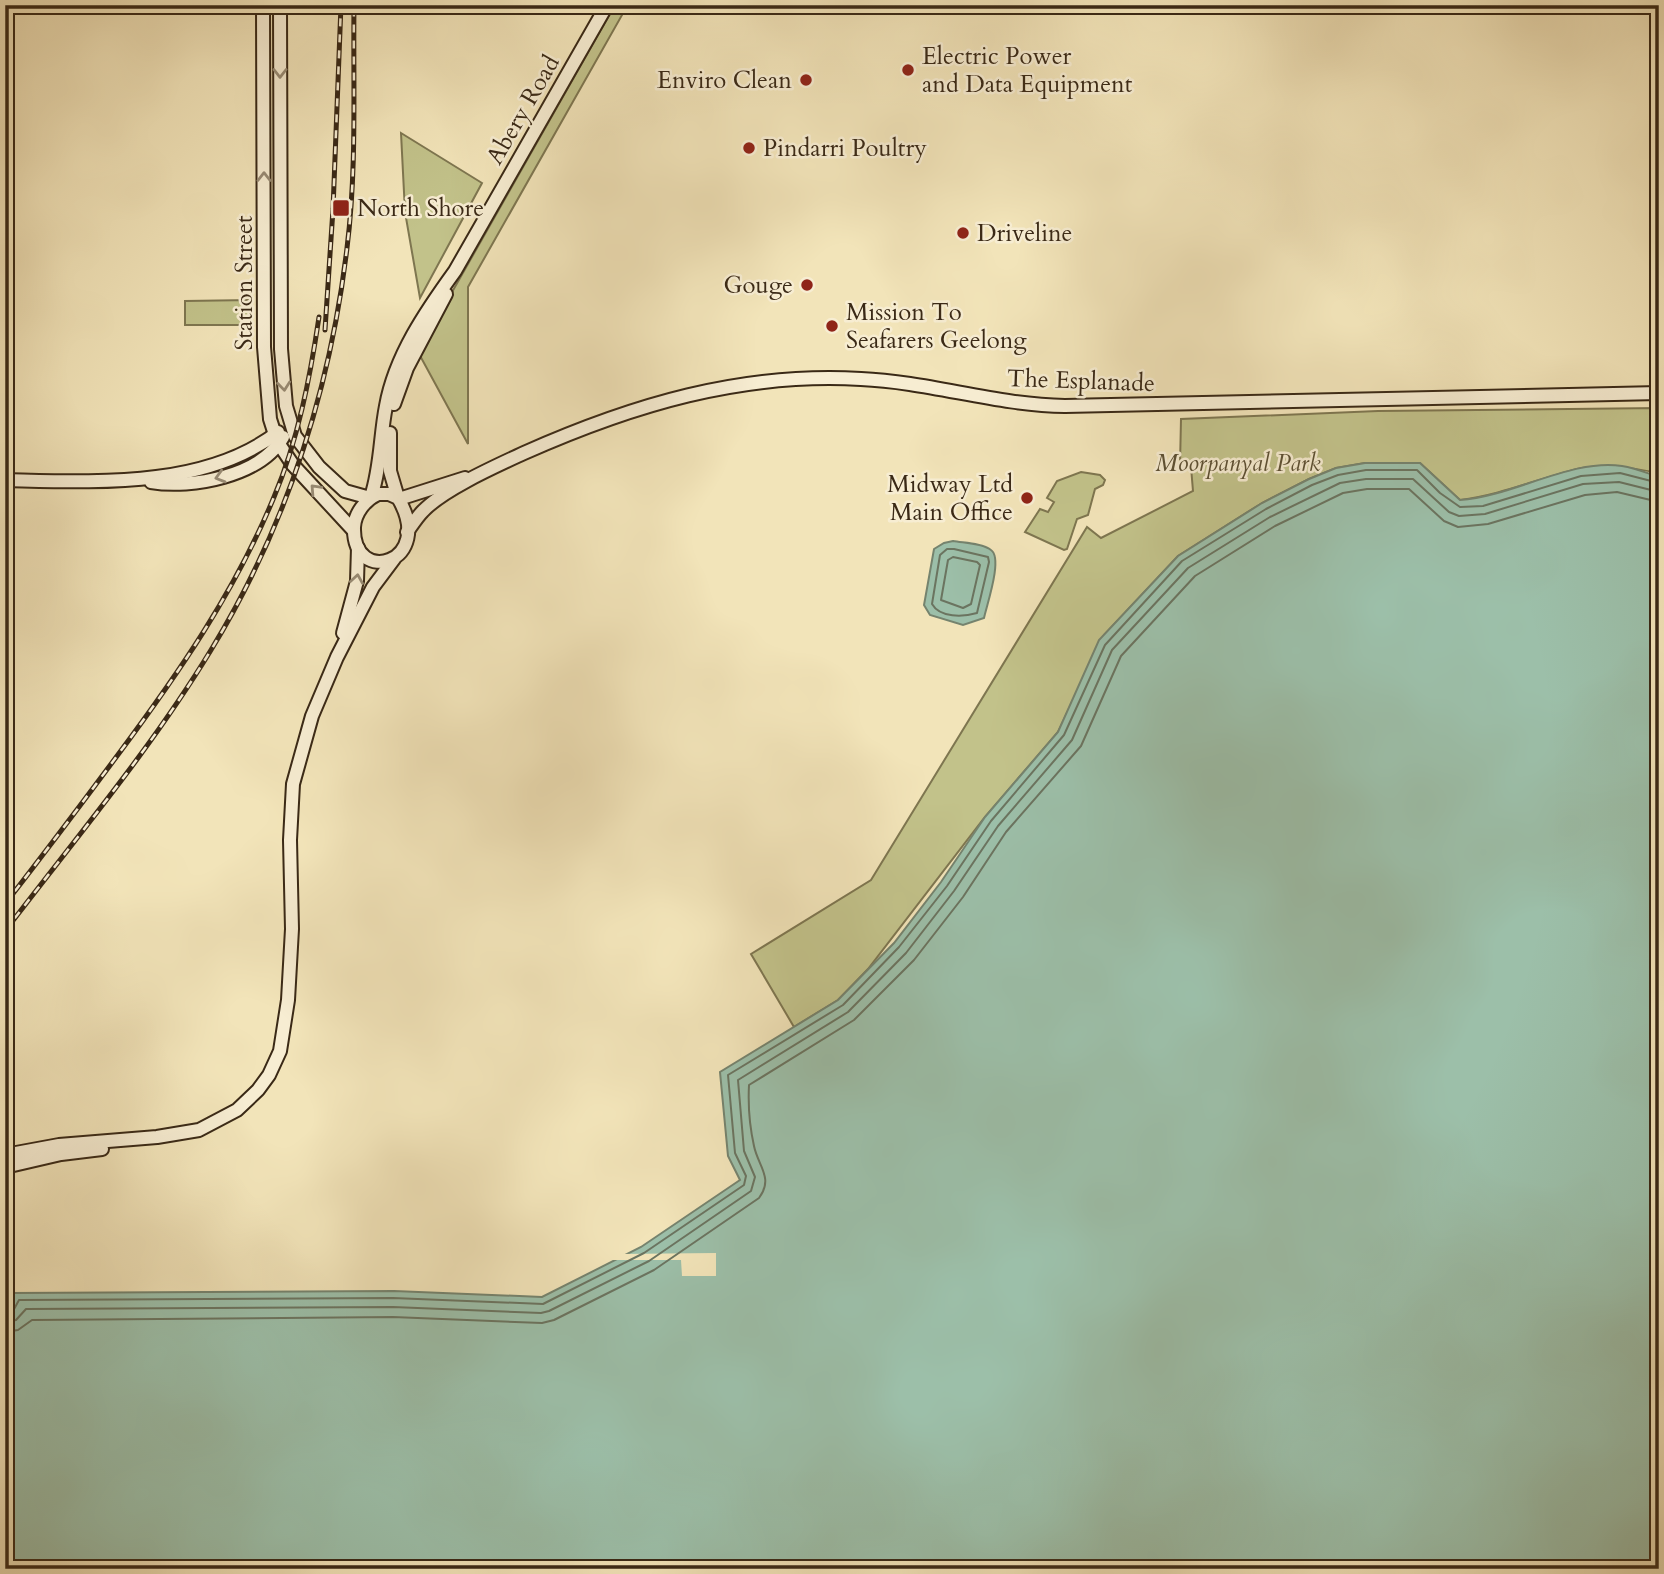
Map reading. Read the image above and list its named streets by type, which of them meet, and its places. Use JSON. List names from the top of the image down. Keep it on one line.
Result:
{"streets":{"main road":["Abery Road","Station Street","The Esplanade"]},"crossings":[["Abery Road","Station Street"],["Abery Road","The Esplanade"],["Station Street","The Esplanade"]],"parks":["Moorpanyal Park"],"places":{"other":["Electric Power and Data Equipment","Enviro Clean","Pindarri Poultry","Driveline","Gouge","Mission To Seafarers Geelong","Midway Ltd Main Office"],"transit":["North Shore"]}}
